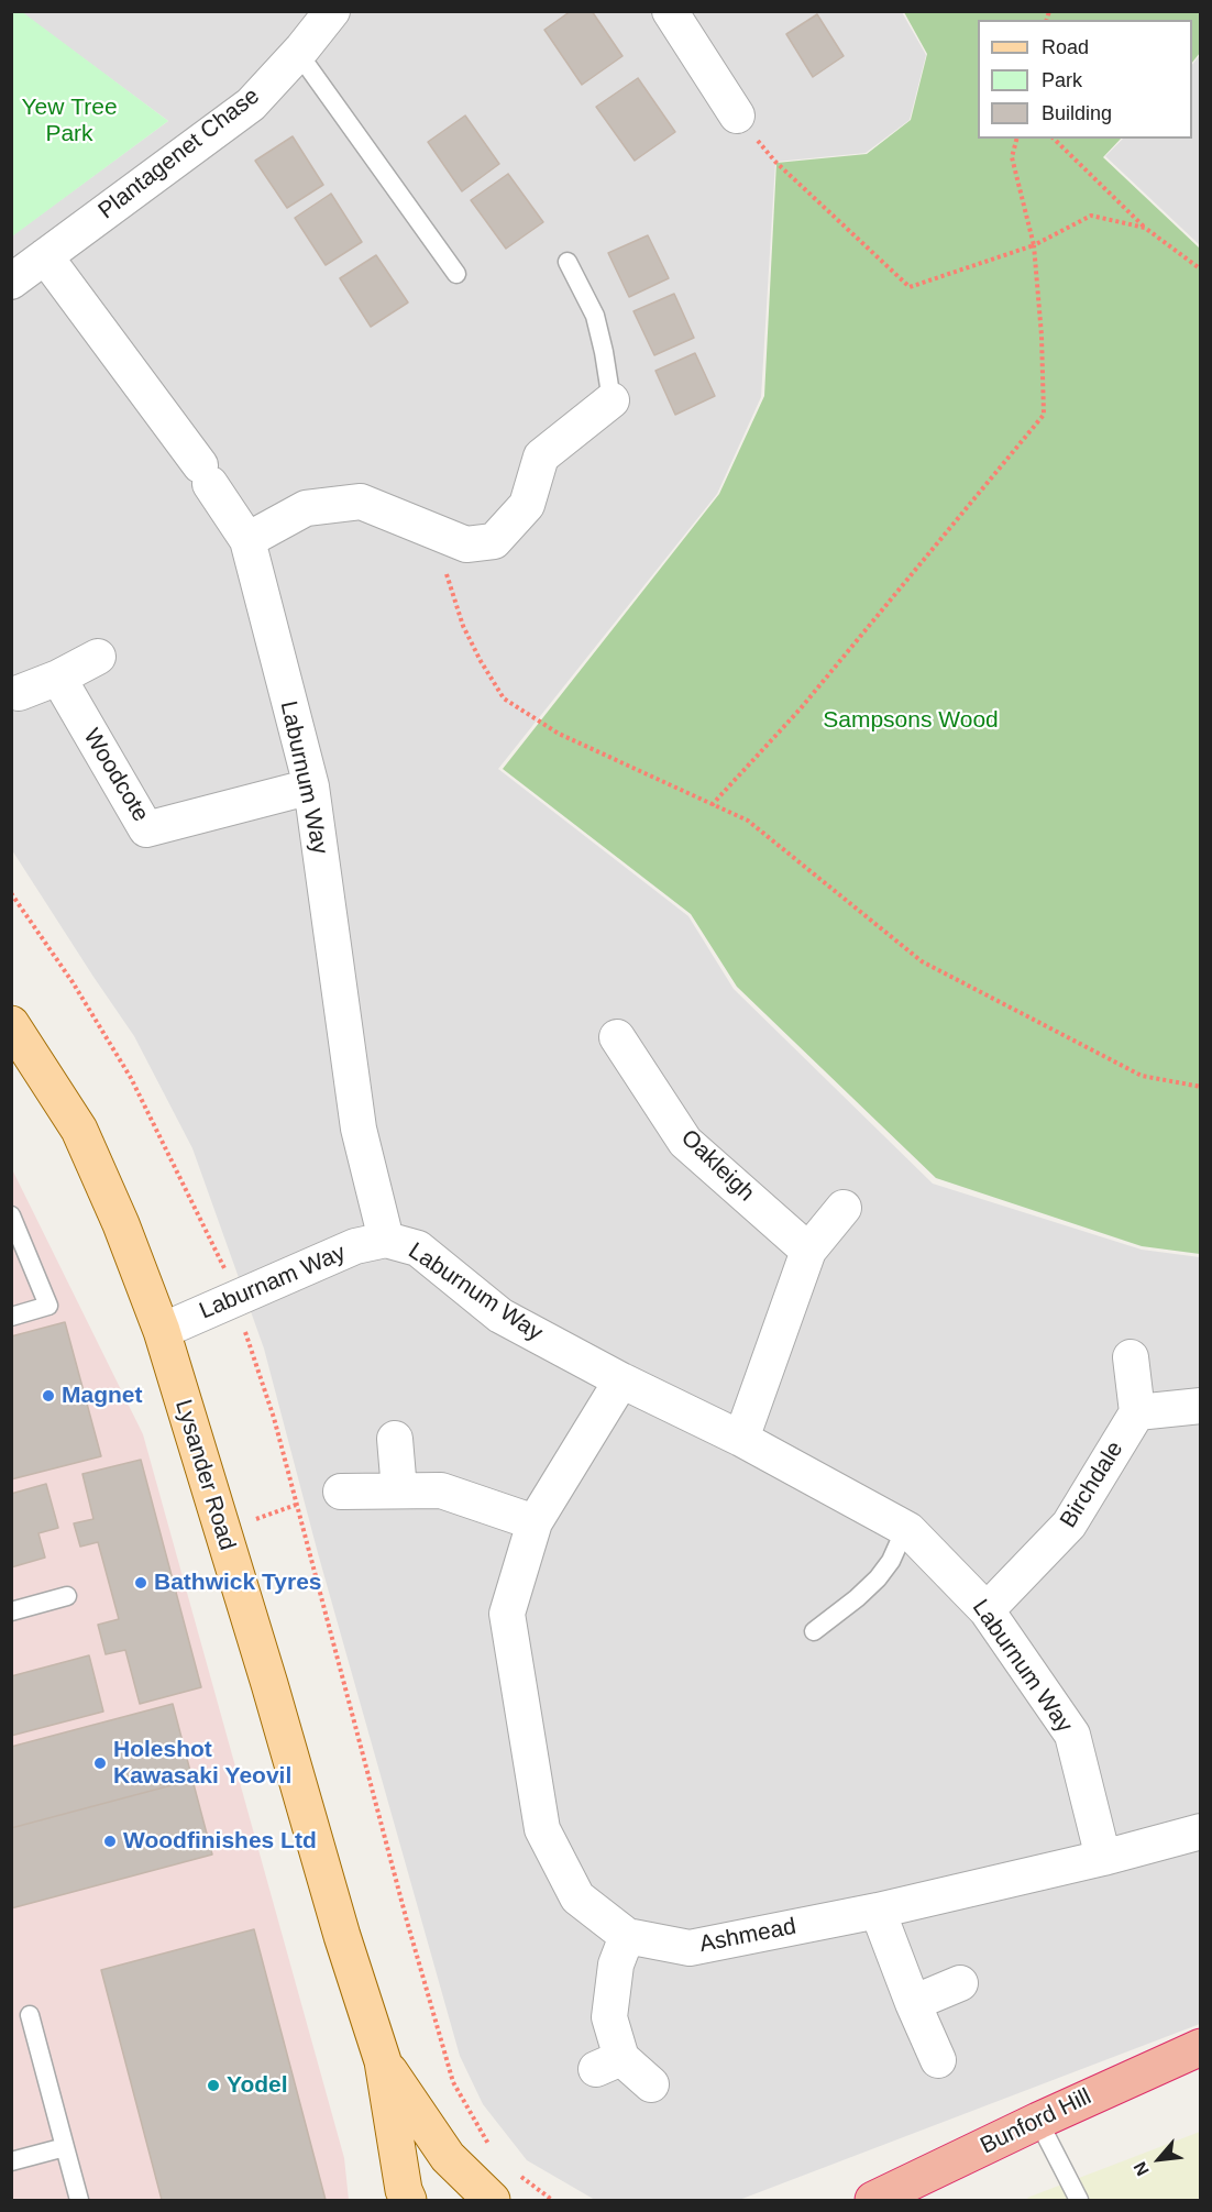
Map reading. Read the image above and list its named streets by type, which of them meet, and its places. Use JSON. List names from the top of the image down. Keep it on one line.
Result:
{"streets":{"highway":["Bunford Hill"],"main road":["Lysander Road"],"street":["Plantagenet Chase","Woodcote","Laburnum Way","Oakleigh","Laburnam Way","Birchdale","Ashmead"]},"crossings":[["Plantagenet Chase","Laburnum Way"],["Woodcote","Laburnum Way"],["Laburnum Way","Laburnam Way"],["Laburnum Way","Birchdale"],["Laburnum Way","Ashmead"],["Laburnam Way","Lysander Road"]],"parks":["Yew Tree Park","Sampsons Wood"],"places":["Magnet","Bathwick Tyres","Holeshot Kawasaki Yeovil","Woodfinishes Ltd","Yodel"],"legend":["Road","Park","Building"],"north":"bottom left"}
